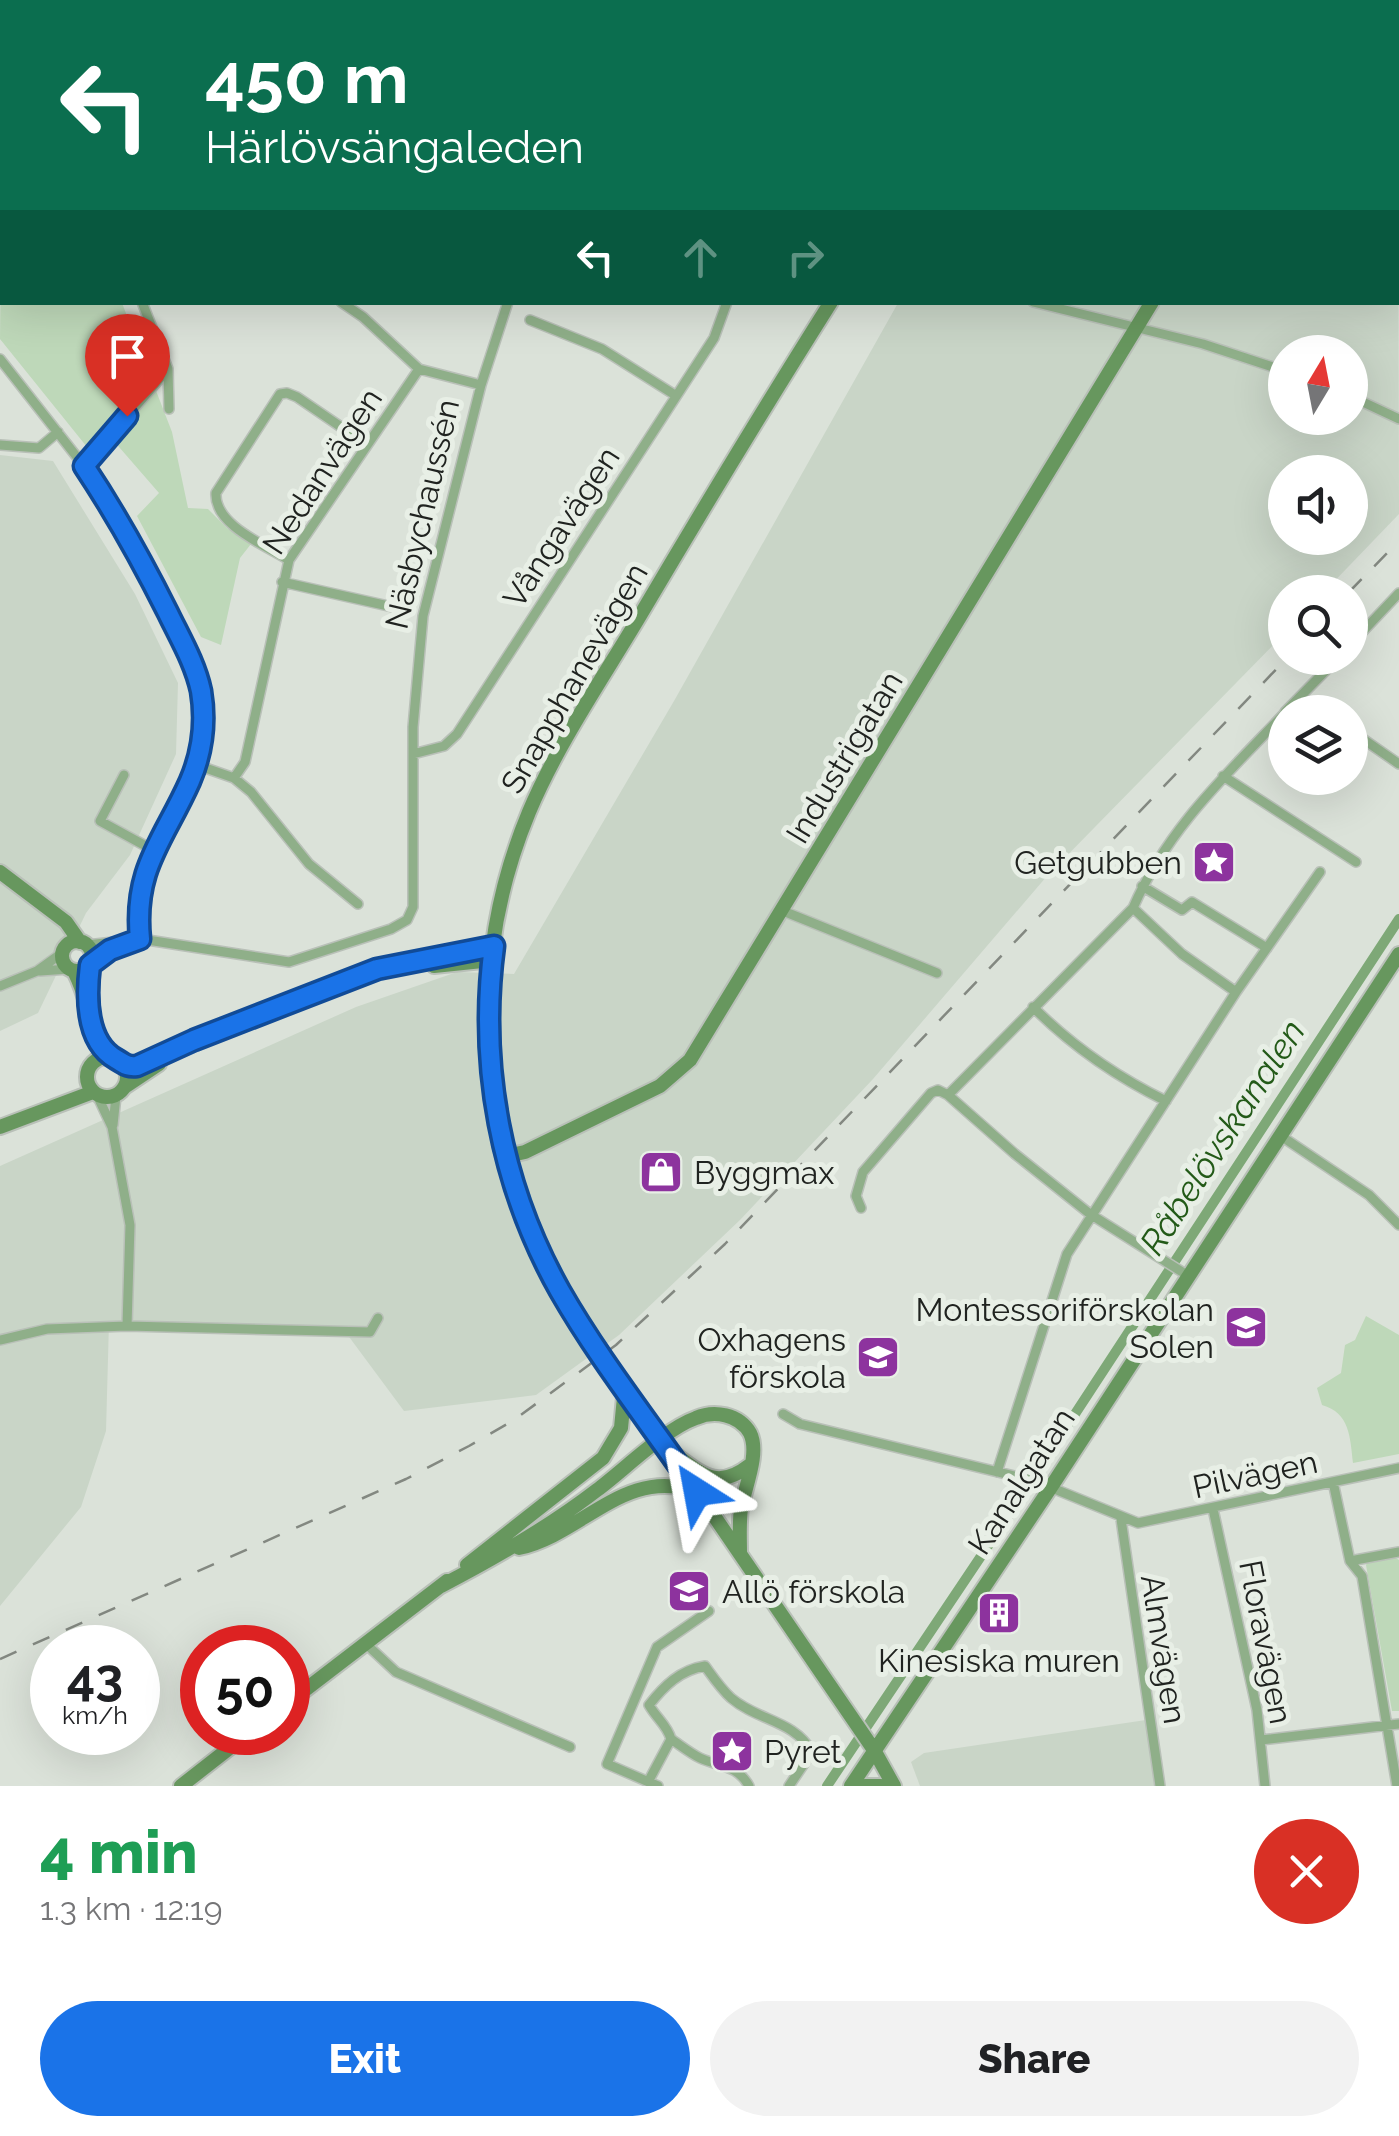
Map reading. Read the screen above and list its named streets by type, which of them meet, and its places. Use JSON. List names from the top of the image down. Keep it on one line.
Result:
{"streets":{"main road":["Snapphanevägen","Industrigatan","Kanalgatan"],"street":["Nedanvägen","Näsbychaussén","Vångavägen","Pilvägen","Floravägen","Almvägen"]},"crossings":[["Näsbychaussén","Vångavägen"],["Snapphanevägen","Industrigatan"],["Snapphanevägen","Kanalgatan"],["Pilvägen","Floravägen"],["Pilvägen","Almvägen"]],"water":["Råbelövskanalen"],"places":{"place":["Getgubben","Pyret"],"shop":["Byggmax"],"school or university":["Montessoriförskolan Solen","Oxhagens förskola","Allö förskola"],"building":["Kinesiska muren"]},"north":"top","page":{"turn":["450 m","Härlövsängaleden"],"speed":"43 km/h","limit":"50","heading":["4 min","1.3 km · 12:19"],"buttons":["Exit","Share"]}}
